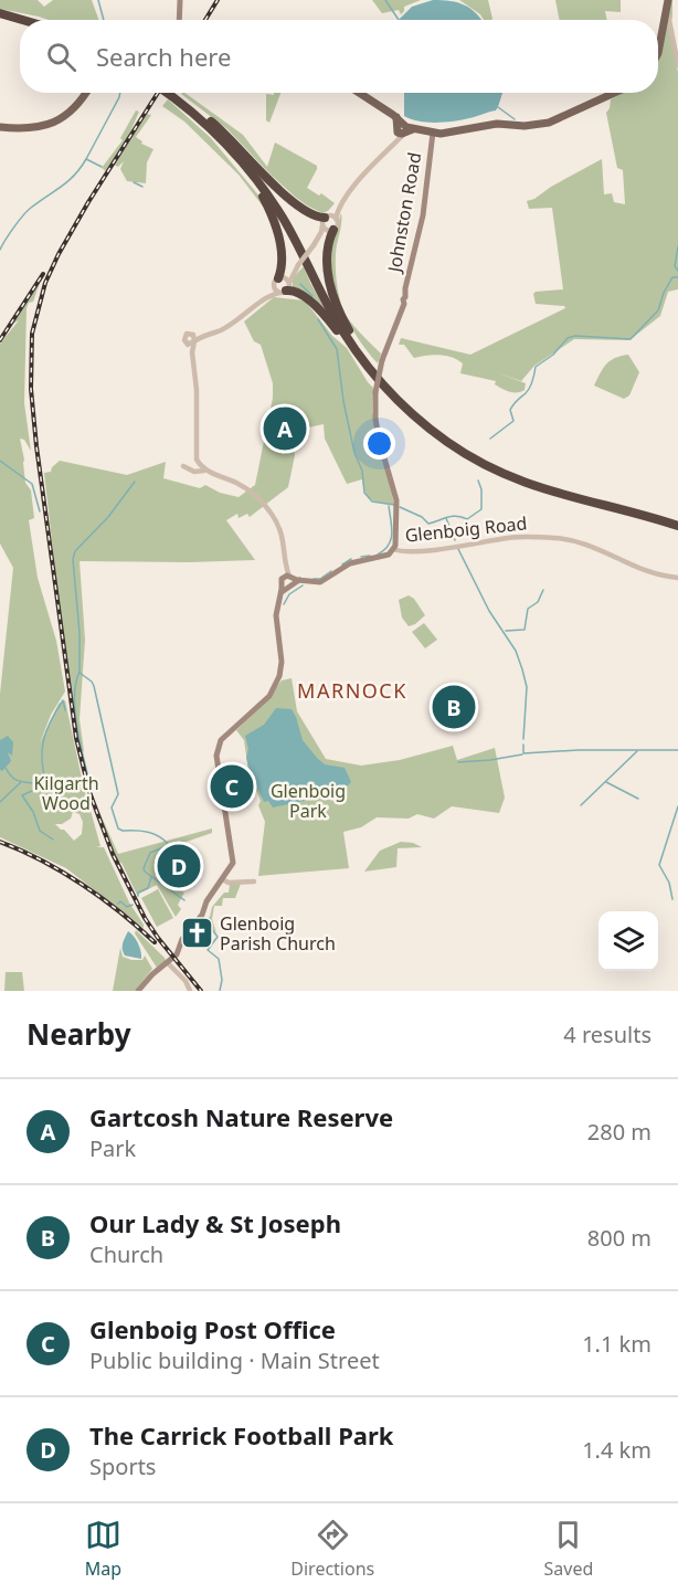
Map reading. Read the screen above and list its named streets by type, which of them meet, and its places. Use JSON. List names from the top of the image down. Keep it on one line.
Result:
{"streets":{"main road":["Johnston Road","Glenboig Road"]},"crossings":[["Johnston Road","Glenboig Road"]],"districts":["MARNOCK"],"parks":["Kilgarth Wood","Glenboig Park"],"places":{"church":["Glenboig Parish Church"]},"page":{"search":"Search here","pins":["A","B","C","D"],"heading":["Nearby","4 results"],"list":[{"mark":"A","name":"Gartcosh Nature Reserve","note":"Park","value":"280 m"},{"mark":"B","name":"Our Lady & St Joseph","note":"Church","value":"800 m"},{"mark":"C","name":"Glenboig Post Office","note":"Public building · Main Street","value":"1.1 km"},{"mark":"D","name":"The Carrick Football Park","note":"Sports","value":"1.4 km"}],"nav":["Map","Directions","Saved"]}}
